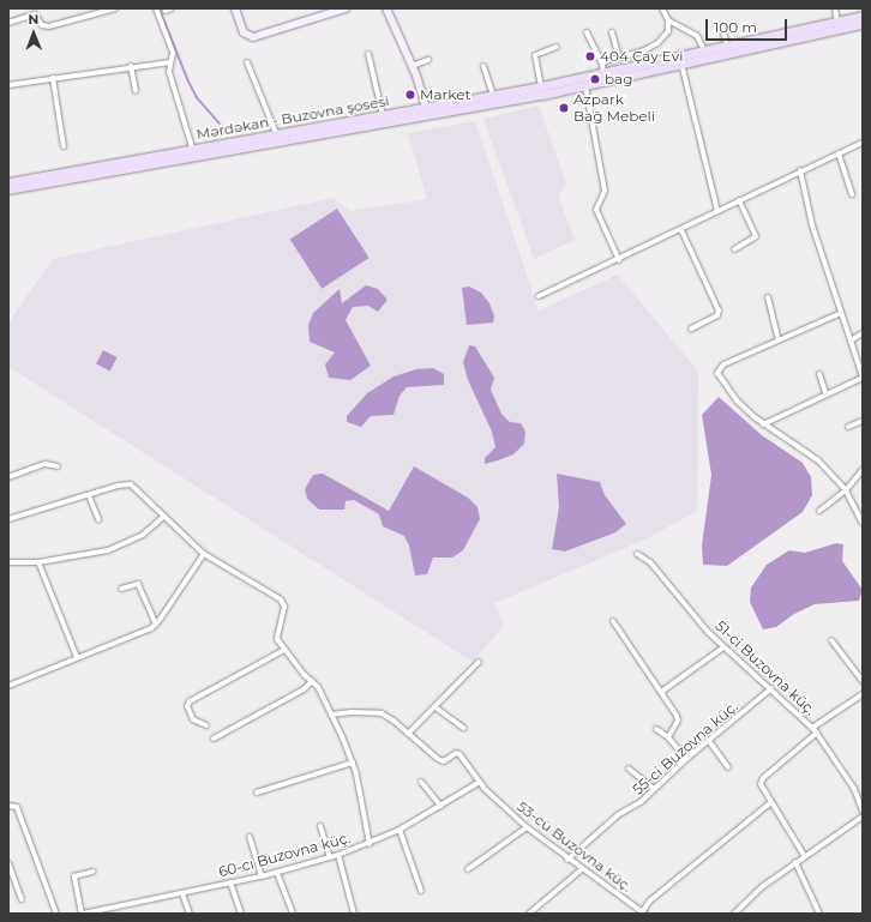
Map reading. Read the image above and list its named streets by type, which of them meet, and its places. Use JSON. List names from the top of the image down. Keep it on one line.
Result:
{"streets":{"main road":["Mərdəkan - Buzovna şosesi"],"street":["51-ci Buzovna küç.","55-ci Buzovna küç.","53-cü Buzovna küç.","60-cı Buzovna küç."]},"crossings":[["51-ci Buzovna küç.","55-ci Buzovna küç."],["55-ci Buzovna küç.","53-cü Buzovna küç."],["53-cü Buzovna küç.","60-cı Buzovna küç."]],"places":["404 Çay Evi","bag","Market","Azpark Bağ Mebeli"],"scale_bar":"100 m","north":"top"}
